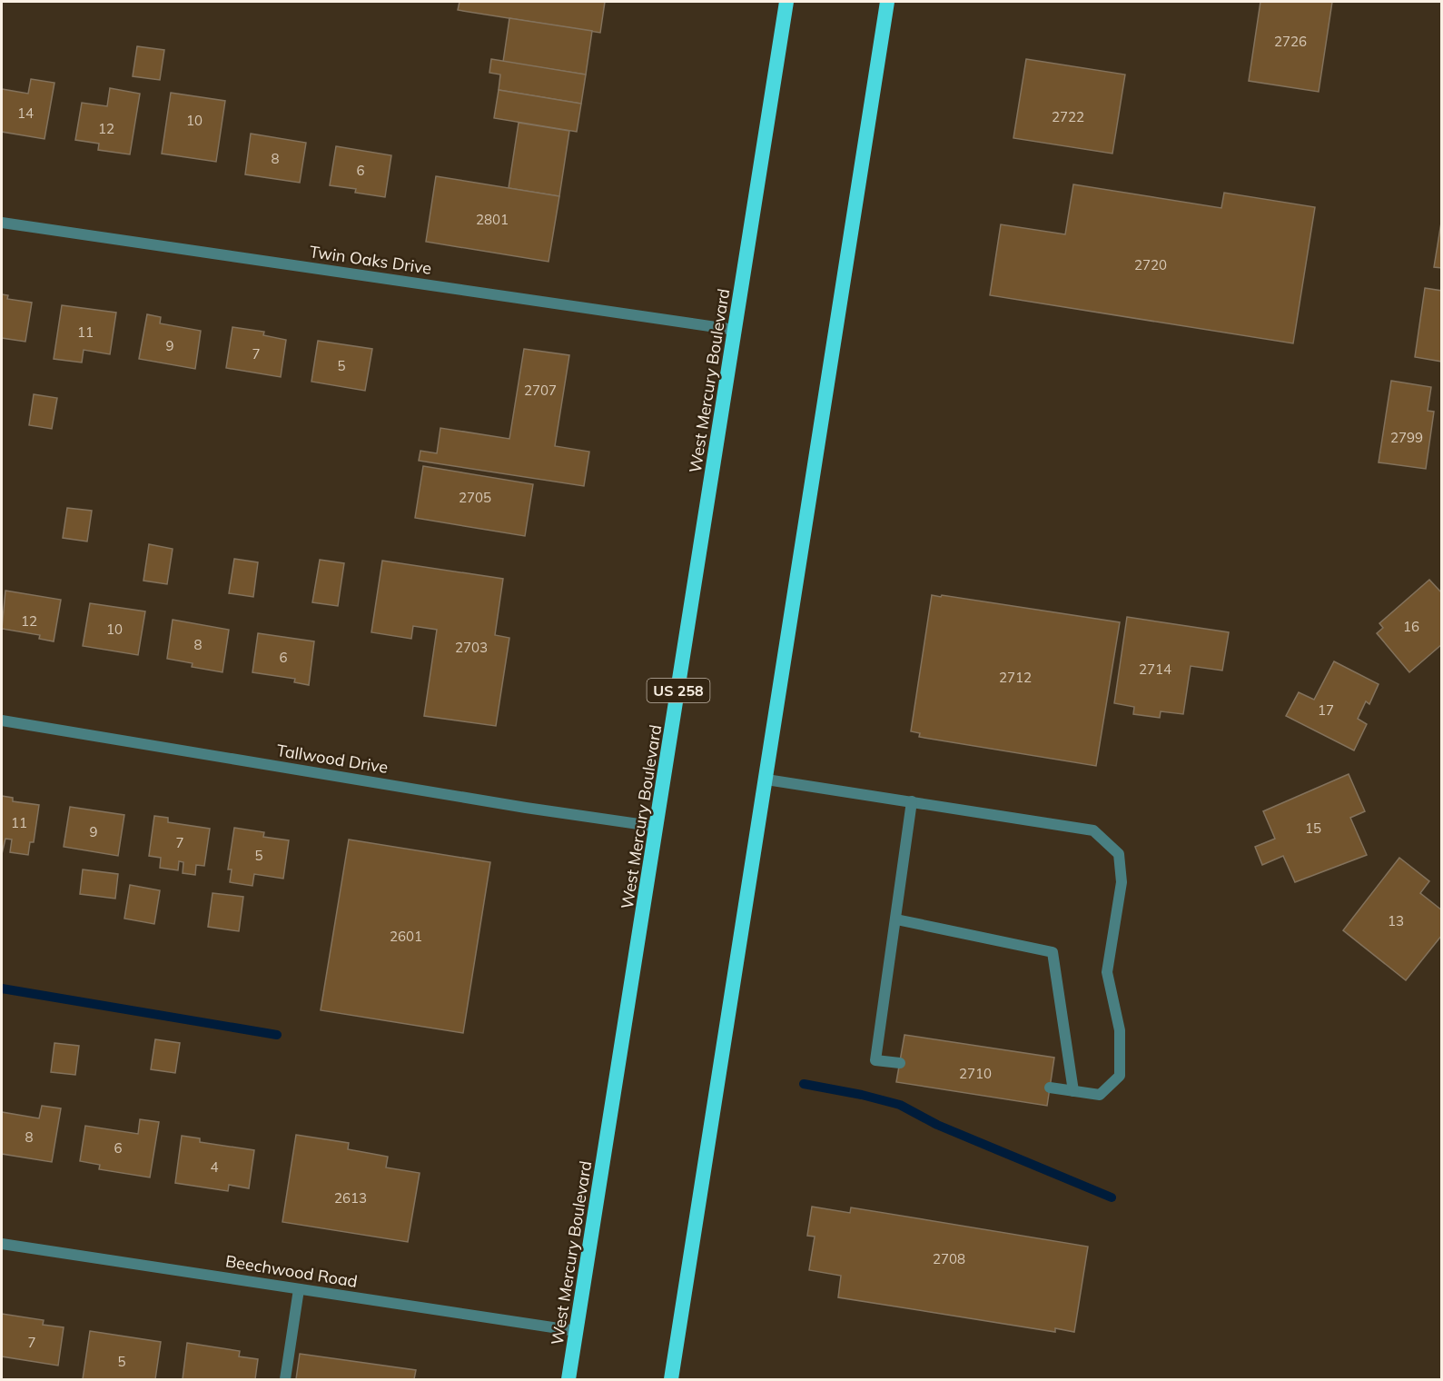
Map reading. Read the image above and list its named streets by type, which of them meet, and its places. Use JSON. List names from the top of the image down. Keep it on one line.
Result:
{"streets":{"highway":["West Mercury Boulevard","US 258"],"street":["Twin Oaks Drive","Tallwood Drive","Beechwood Road"]},"crossings":[["Twin Oaks Drive","West Mercury Boulevard"],["West Mercury Boulevard","Tallwood Drive"],["West Mercury Boulevard","Beechwood Road"]],"house_numbers":["2726","14","2722","10","12","8","6","2801","2720","11","9","7","5","2707","2799","2705","12","16","10","8","2703","6","2714","2712","17","11","15","9","7","5","13","2601","2710","8","6","4","2613","2708","7","5"]}
